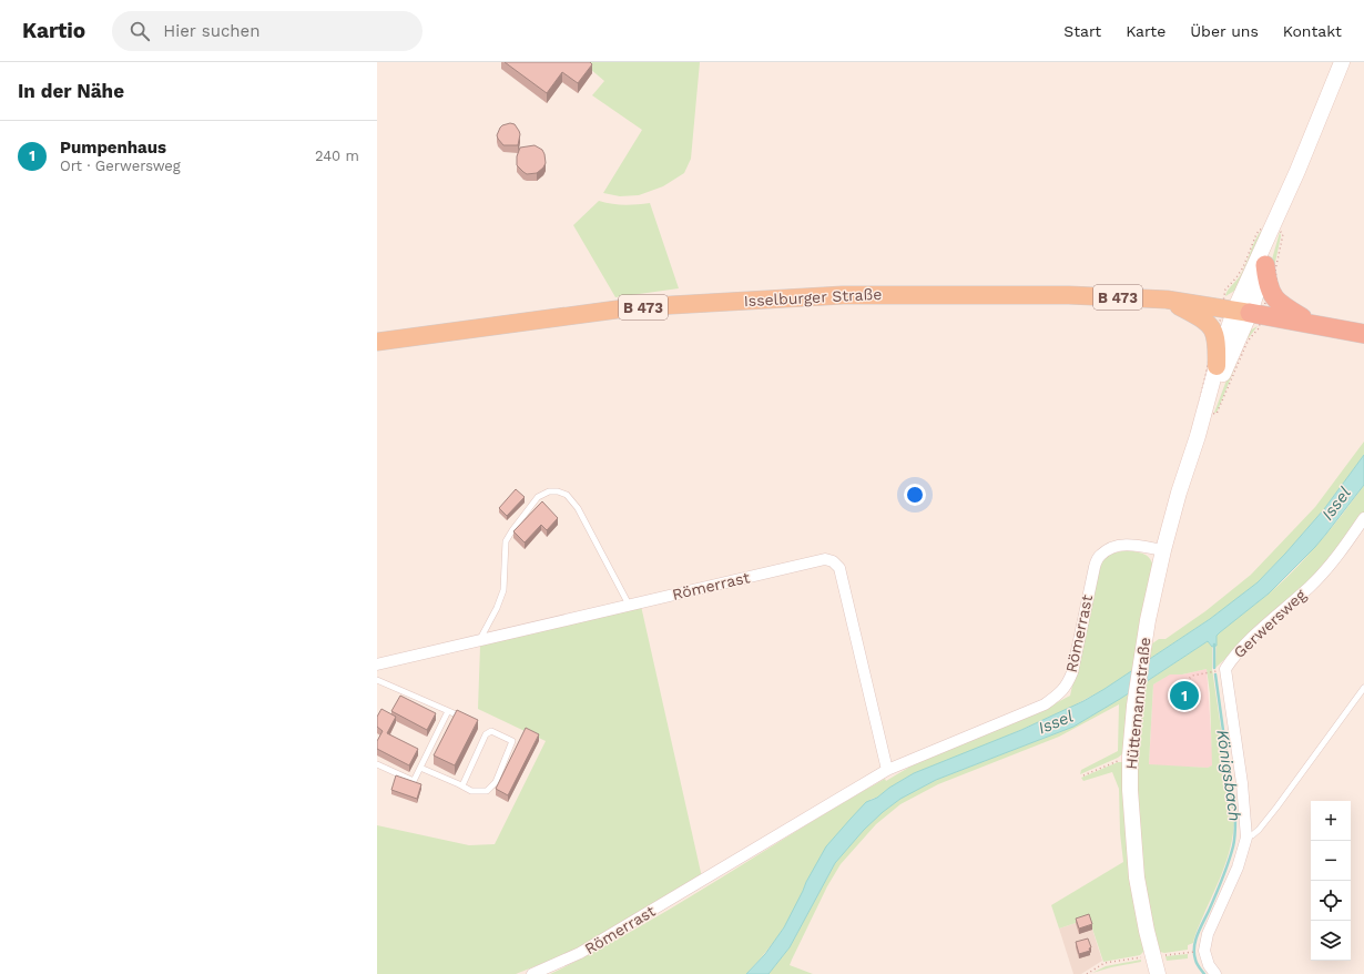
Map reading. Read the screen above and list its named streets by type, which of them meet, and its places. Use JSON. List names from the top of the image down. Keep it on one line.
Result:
{"streets":{"highway":["B 473"],"main road":["Isselburger Straße","Hüttemannstraße"],"street":["Römerrast","Gerwersweg"]},"crossings":[["Isselburger Straße","B 473"],["Isselburger Straße","Hüttemannstraße"],["B 473","Hüttemannstraße"],["Römerrast","Hüttemannstraße"]],"water":["Issel","Königsbach"],"page":{"header":"Kartio","search":"Hier suchen","nav":["Start","Karte","Über uns","Kontakt"],"heading":"In der Nähe","list":[{"mark":"1","name":"Pumpenhaus","note":"Ort · Gerwersweg","value":"240 m"}],"pins":"1","map_buttons":["+","−"]}}
